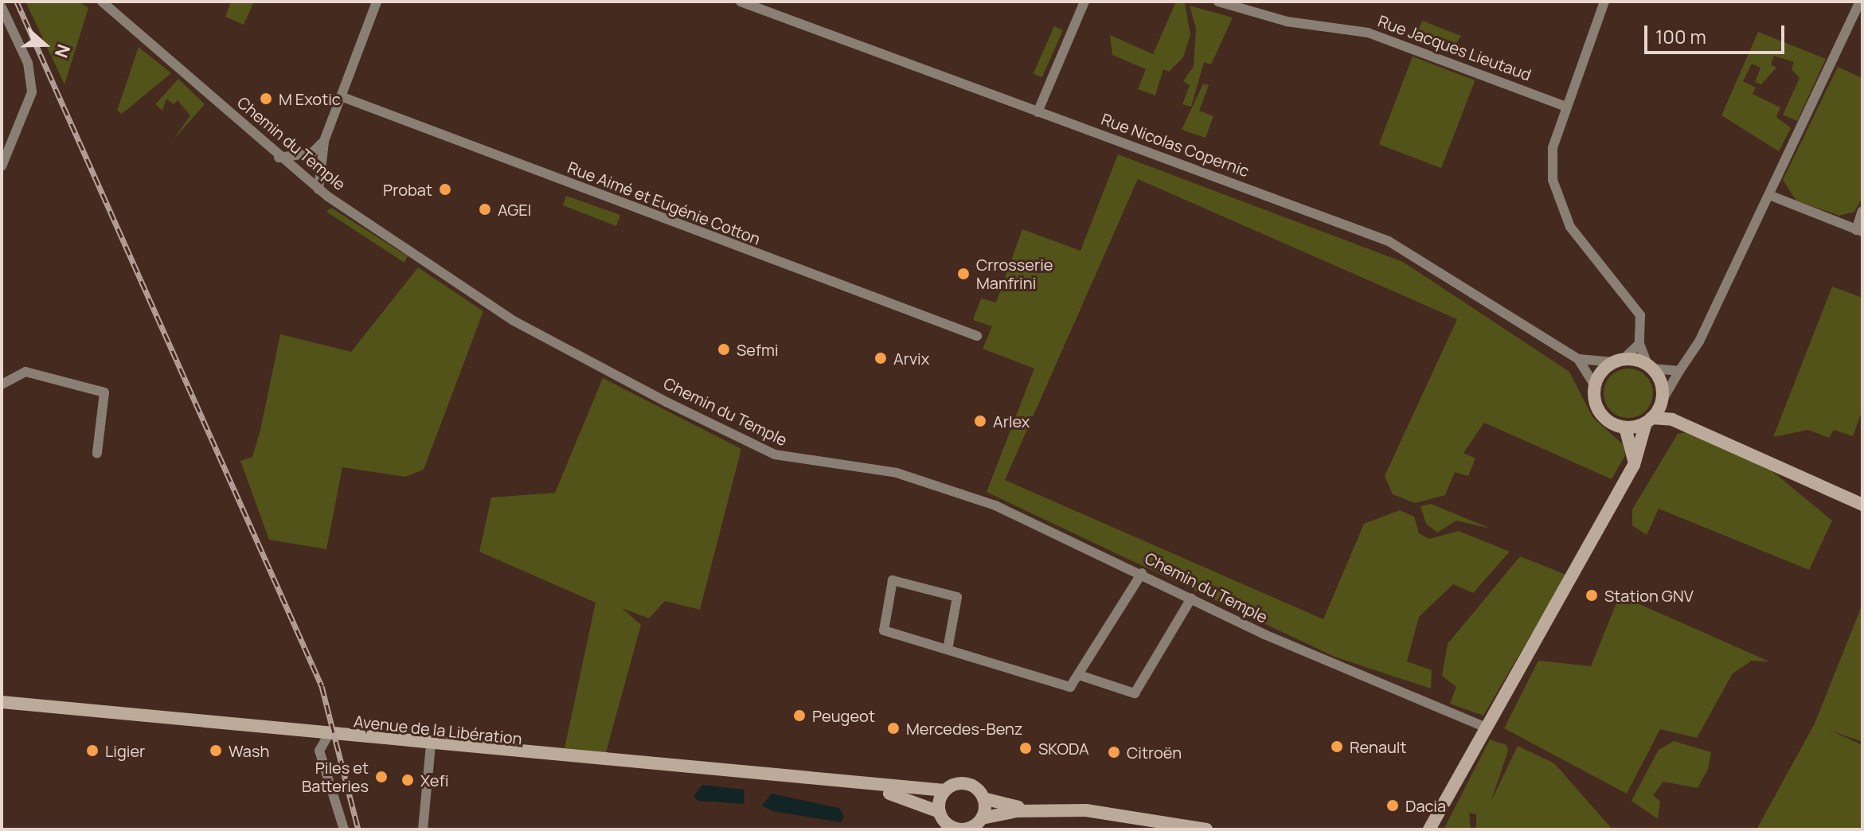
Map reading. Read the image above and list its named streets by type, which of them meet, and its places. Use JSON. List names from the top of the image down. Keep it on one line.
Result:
{"streets":{"main road":["Avenue de la Libération"],"street":["Rue Jacques Lieutaud","Chemin du Temple","Rue Nicolas Copernic","Rue Aimé et Eugénie Cotton"]},"places":["M Exotic","Probat","AGEI","Crrosserie Manfrini","Sefmi","Arvix","Arlex","Station GNV","Peugeot","Mercedes-Benz","Renault","SKODA","Ligier","Wash","Citroën","Piles et Batteries","Xefi","Dacia"],"scale_bar":"100 m","north":"right"}
